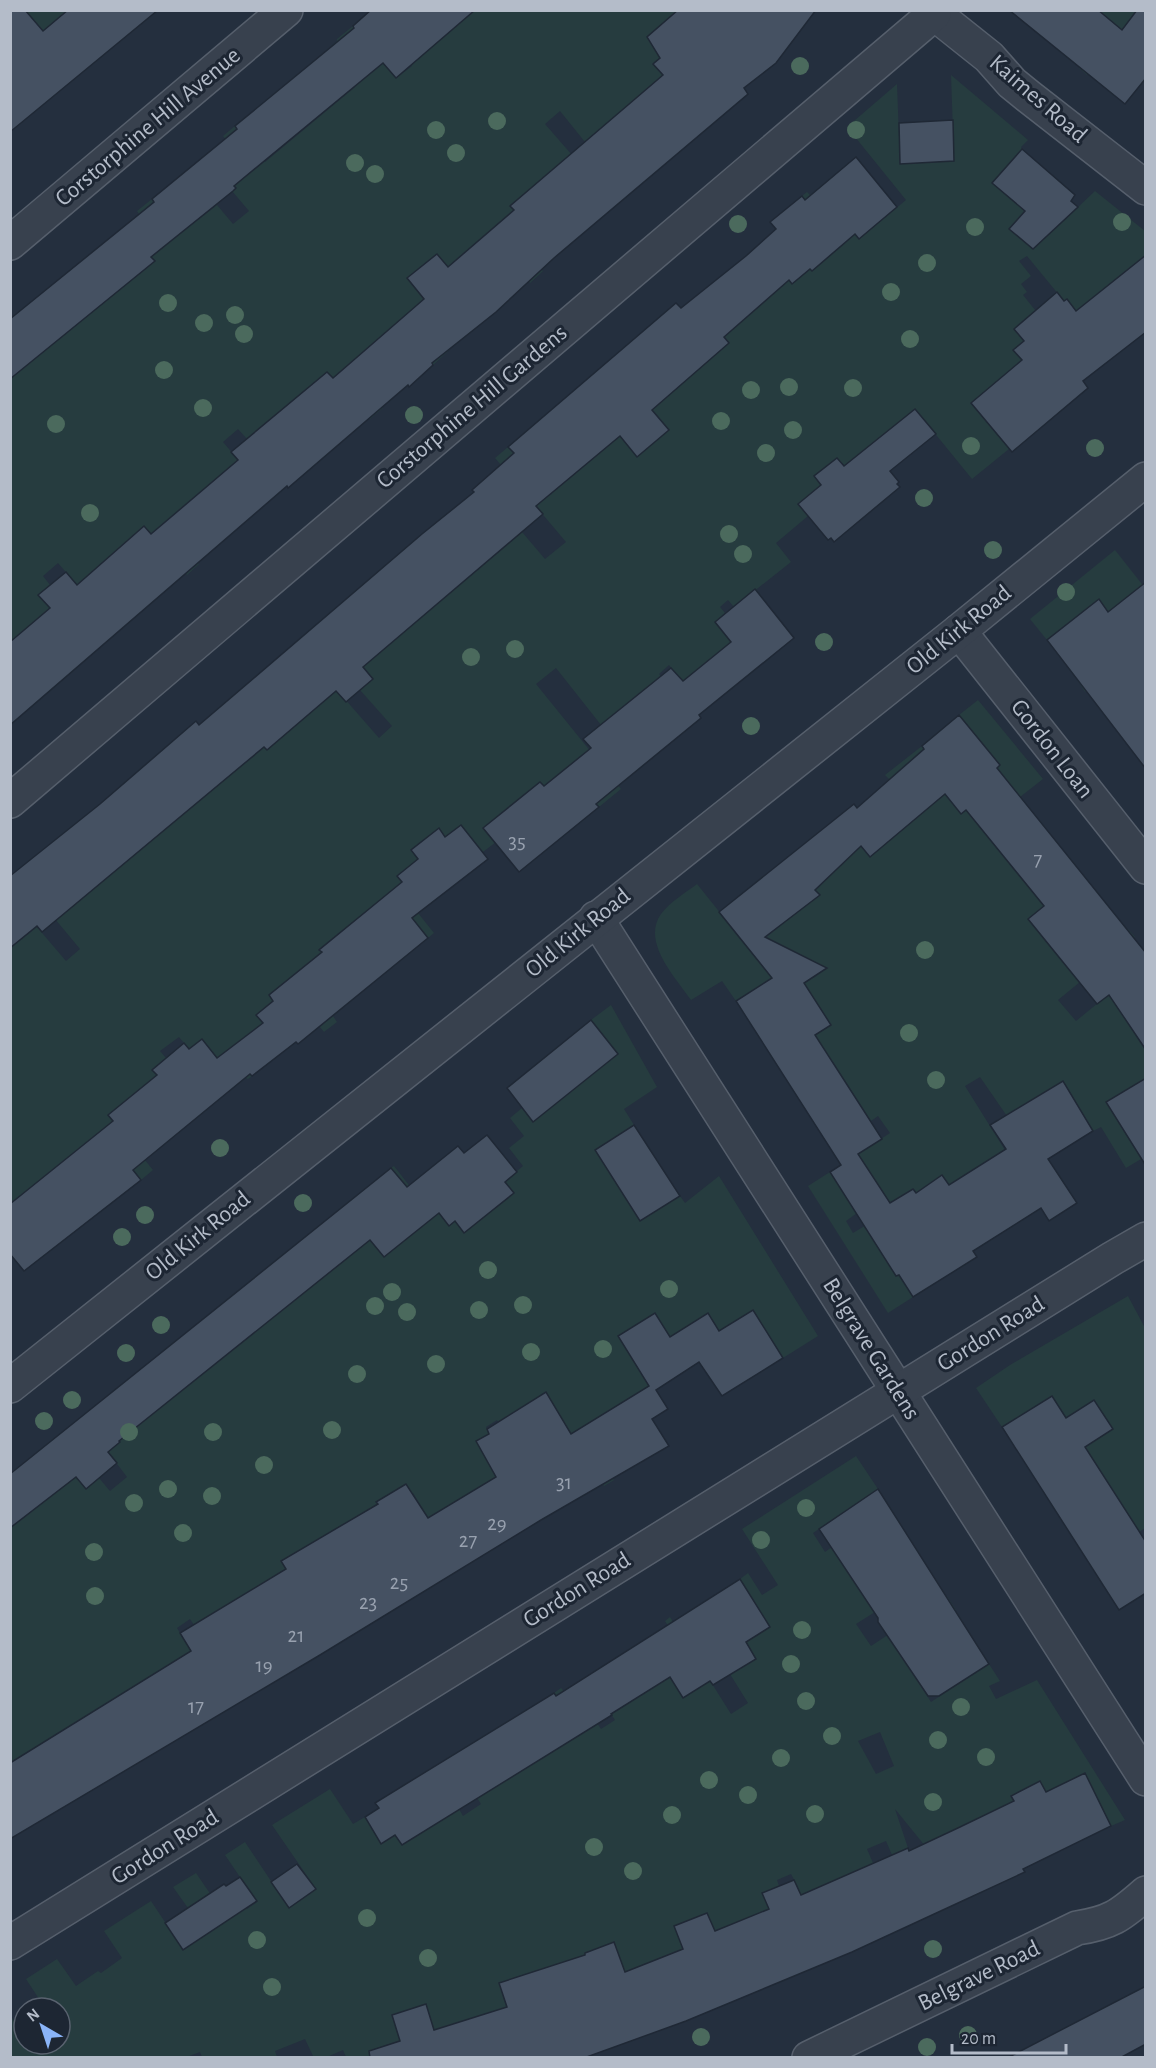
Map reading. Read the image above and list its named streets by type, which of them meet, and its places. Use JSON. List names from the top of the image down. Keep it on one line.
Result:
{"streets":{"street":["Kaimes Road","Corstorphine Hill Avenue","Corstorphine Hill Gardens","Old Kirk Road","Gordon Loan","Gordon Road","Belgrave Gardens","Belgrave Road"]},"crossings":[["Kaimes Road","Corstorphine Hill Gardens"],["Old Kirk Road","Gordon Loan"],["Old Kirk Road","Belgrave Gardens"],["Gordon Road","Belgrave Gardens"]],"house_numbers":["35","7","31","29","27","25","23","21","19","17"],"scale_bar":"20 m","north":"top left"}
